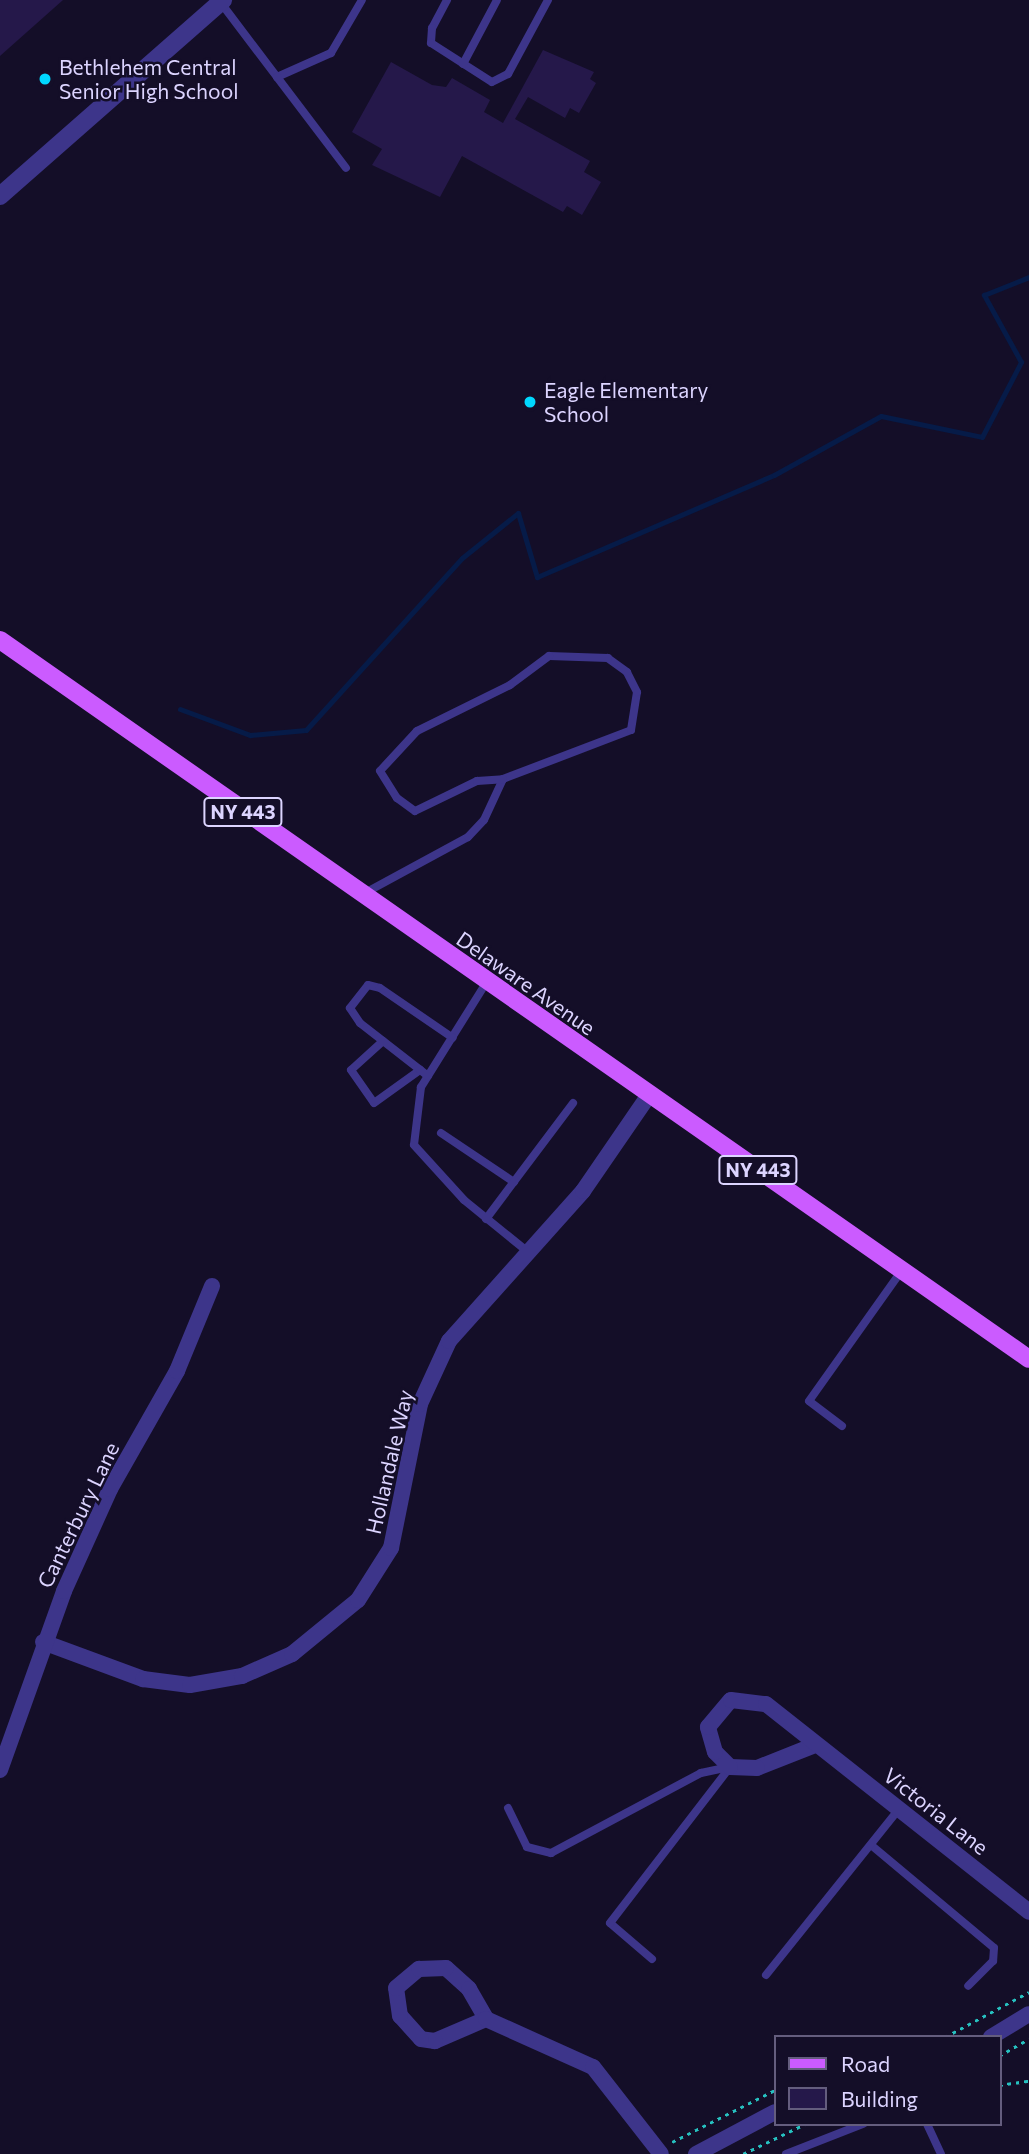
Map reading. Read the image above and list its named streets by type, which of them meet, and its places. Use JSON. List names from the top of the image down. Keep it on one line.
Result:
{"streets":{"main road":["NY 443","Delaware Avenue"],"street":["Hollandale Way","Canterbury Lane","Victoria Lane"]},"crossings":[["Delaware Avenue","Hollandale Way"],["Hollandale Way","Canterbury Lane"]],"places":["Bethlehem Central Senior High School","Eagle Elementary School"],"legend":["Road","Building"]}
